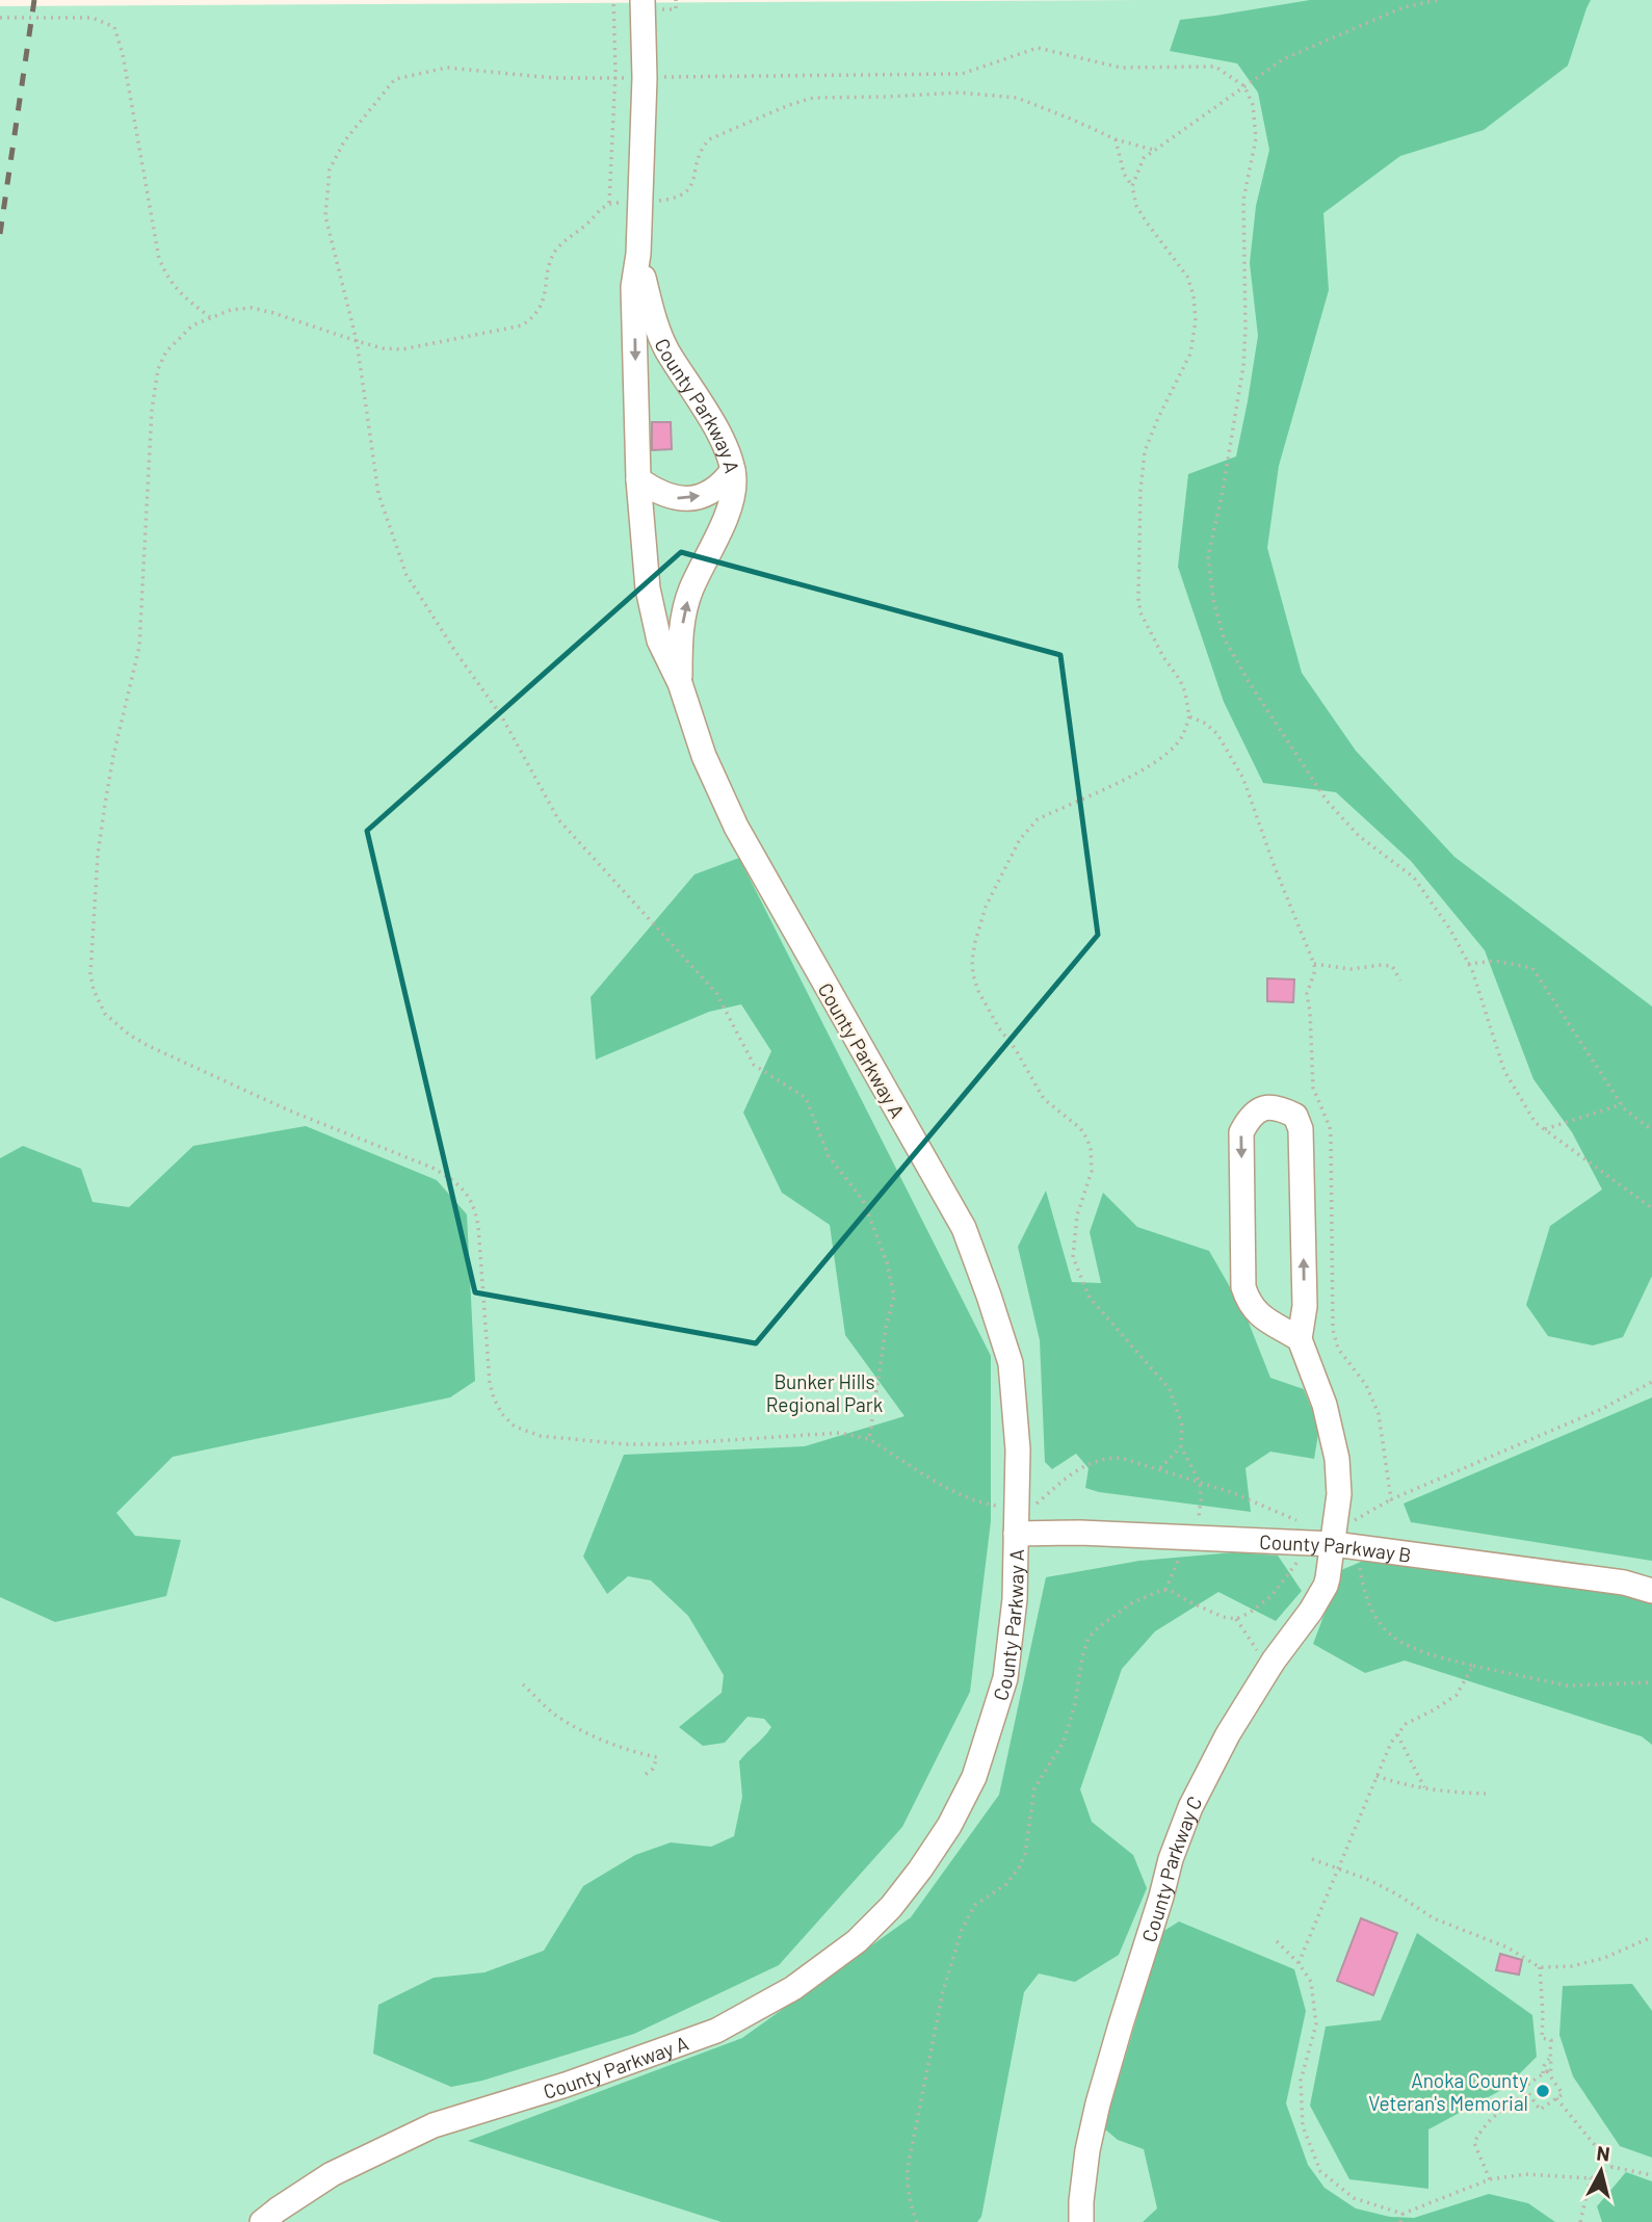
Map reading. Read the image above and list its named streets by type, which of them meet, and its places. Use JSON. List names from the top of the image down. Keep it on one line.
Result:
{"streets":{"street":["County Parkway A","County Parkway B","County Parkway C"]},"crossings":[["County Parkway A","County Parkway B"],["County Parkway B","County Parkway C"]],"parks":["Bunker Hills Regional Park"],"places":["Anoka County Veteran's Memorial"],"north":"top"}
